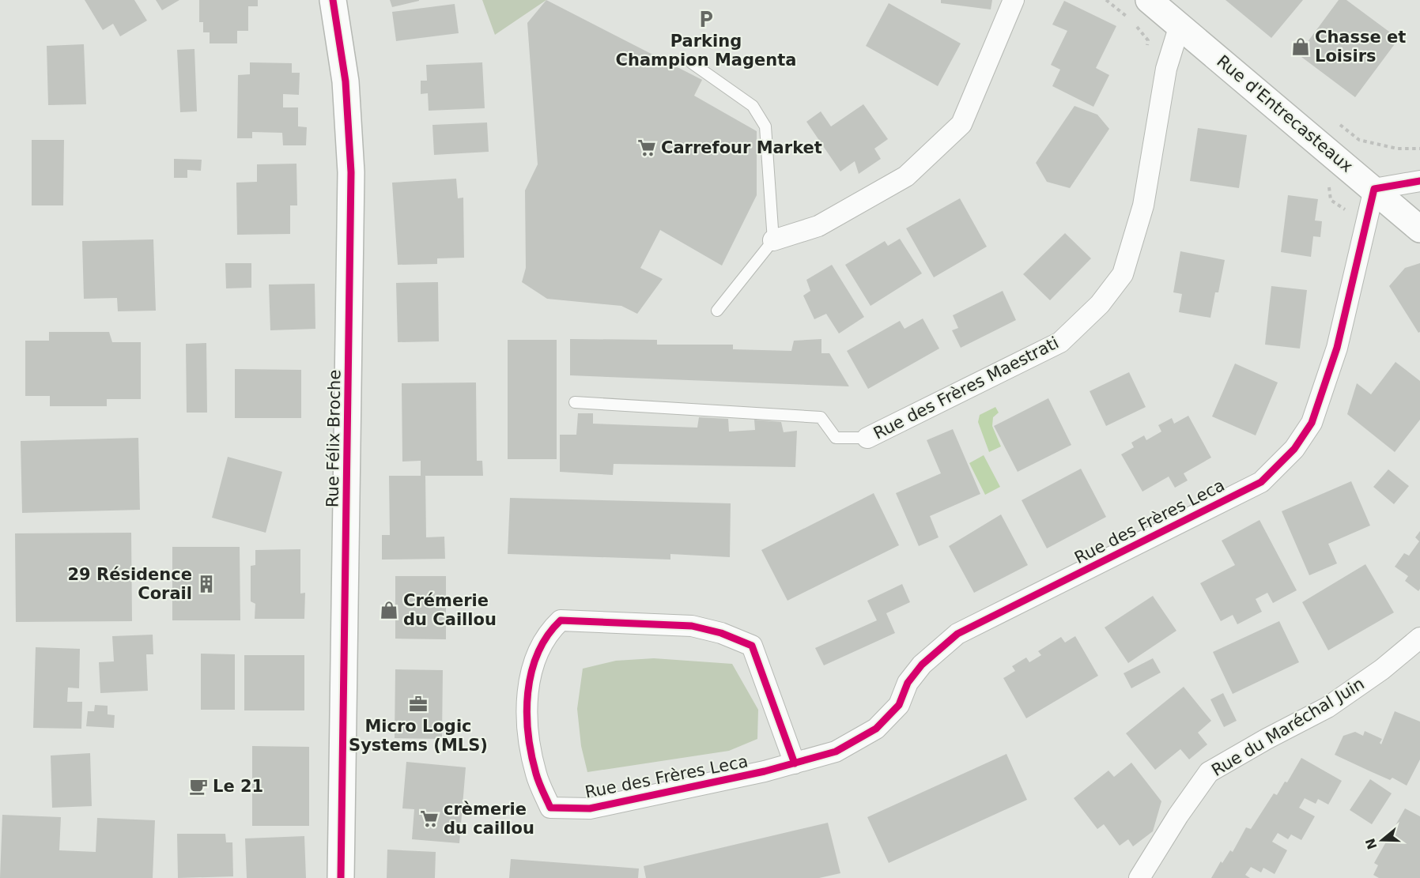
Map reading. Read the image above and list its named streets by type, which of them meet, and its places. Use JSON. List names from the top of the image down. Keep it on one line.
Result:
{"streets":{"street":["Rue d'Entrecasteaux","Rue des Frères Maestrati","Rue Félix Broche","Rue des Frères Leca","Rue du Maréchal Juin"]},"crossings":[["Rue d'Entrecasteaux","Rue des Frères Maestrati"],["Rue d'Entrecasteaux","Rue des Frères Leca"]],"places":{"parking":["Parking Champion Magenta"],"shop":["Chasse et Loisirs","Crémerie du Caillou"],"supermarket":["Carrefour Market","crèmerie du caillou"],"building":["29 Résidence Corail"],"office":["Micro Logic Systems (MLS)"],"cafe":["Le 21"]},"north":"left"}
